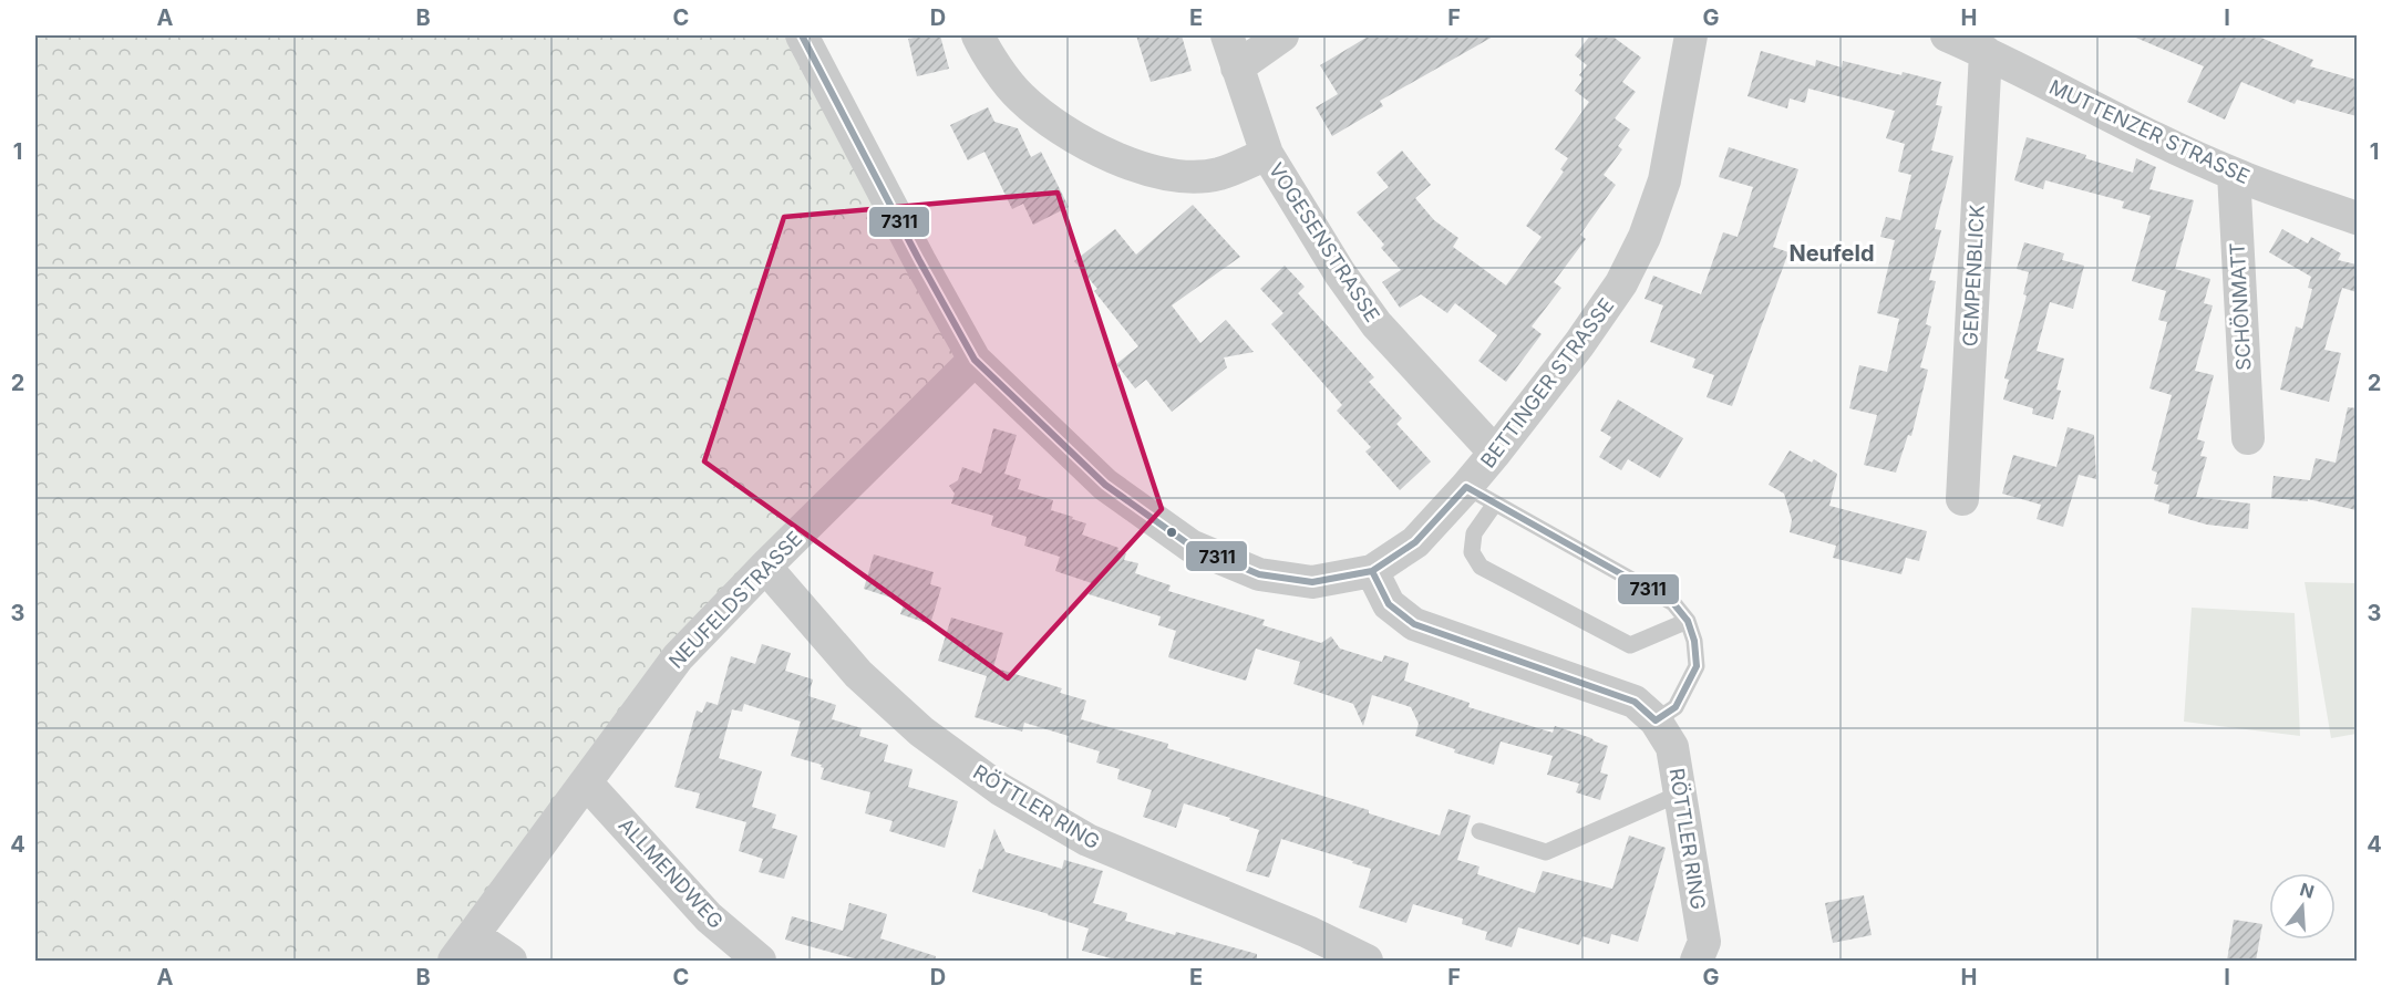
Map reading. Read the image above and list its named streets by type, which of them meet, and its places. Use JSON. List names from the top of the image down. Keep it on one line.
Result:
{"streets":{"street":["MUTTENZER STRASSE","VOGESENSTRASSE","GEMPENBLICK","SCHÖNMATT","BETTINGER STRASSE","NEUFELDSTRASSE","RÖTTLER RING","ALLMENDWEG"]},"crossings":[["MUTTENZER STRASSE","GEMPENBLICK"],["MUTTENZER STRASSE","SCHÖNMATT"],["VOGESENSTRASSE","BETTINGER STRASSE"],["BETTINGER STRASSE","NEUFELDSTRASSE"],["BETTINGER STRASSE","RÖTTLER RING"],["NEUFELDSTRASSE","RÖTTLER RING"],["NEUFELDSTRASSE","ALLMENDWEG"]],"districts":["Neufeld"],"lines":["transit line 7311"],"north":"top","grid":{"columns":["A","B","C","D","E","F","G","H","I"],"rows":["1","2","3","4"]}}
